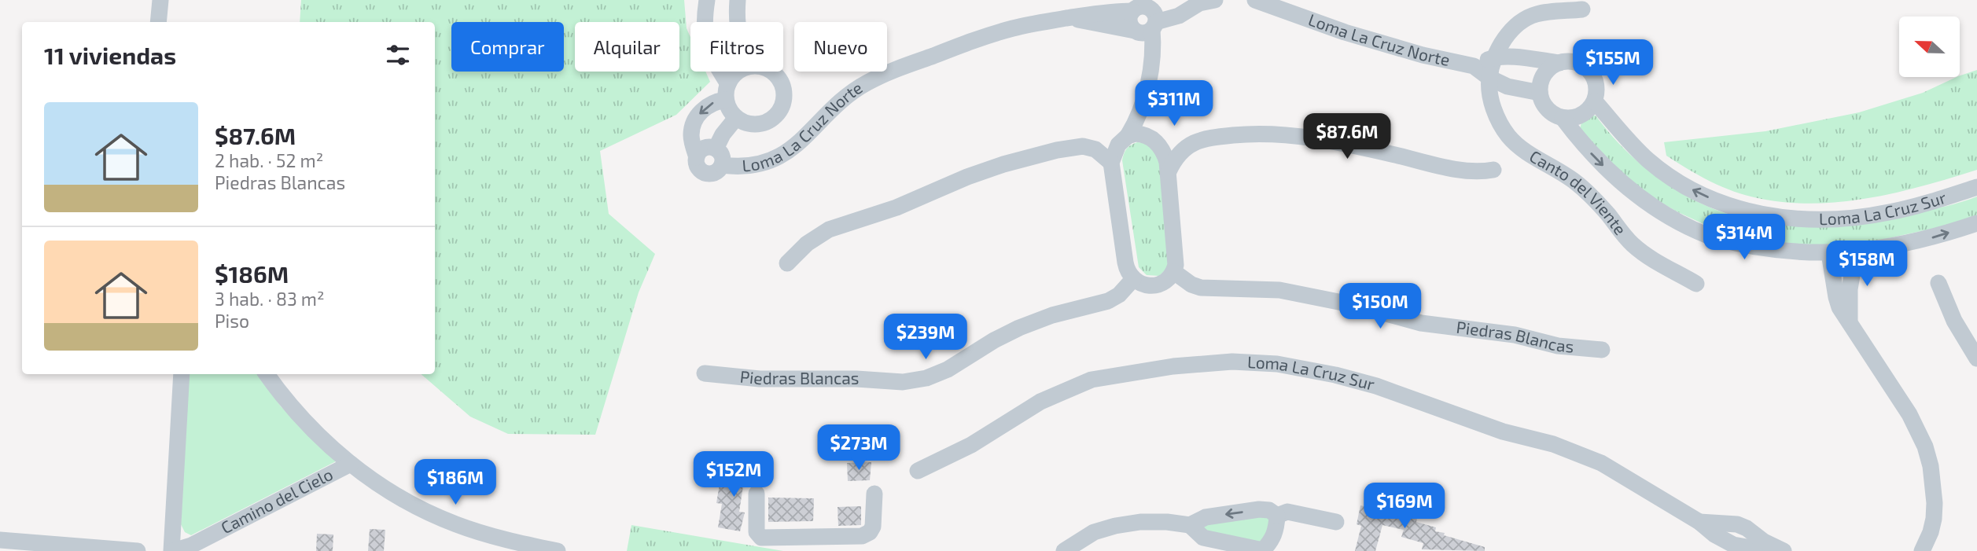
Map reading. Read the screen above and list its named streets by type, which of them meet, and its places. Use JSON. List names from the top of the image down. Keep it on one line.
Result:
{"streets":{"street":["Loma La Cruz Norte","Canto del Viente","Loma La Cruz Sur","Piedras Blancas","Camino del Cielo"]},"crossings":[["Loma La Cruz Norte","Canto del Viente"],["Loma La Cruz Norte","Loma La Cruz Sur"]],"north":"left","page":{"chip":["Comprar","Alquilar","Filtros","Nuevo"],"heading":"11 viviendas","price":["$155M","$311M","$87.6M","$314M","$158M","$150M","$239M","$273M","$152M","$186M","$169M"],"list":[{"name":"$87.6M","note":"2 hab. · 52 m² · Piedras Blancas"},{"name":"$186M","note":"3 hab. · 83 m² · Piso"}]}}
